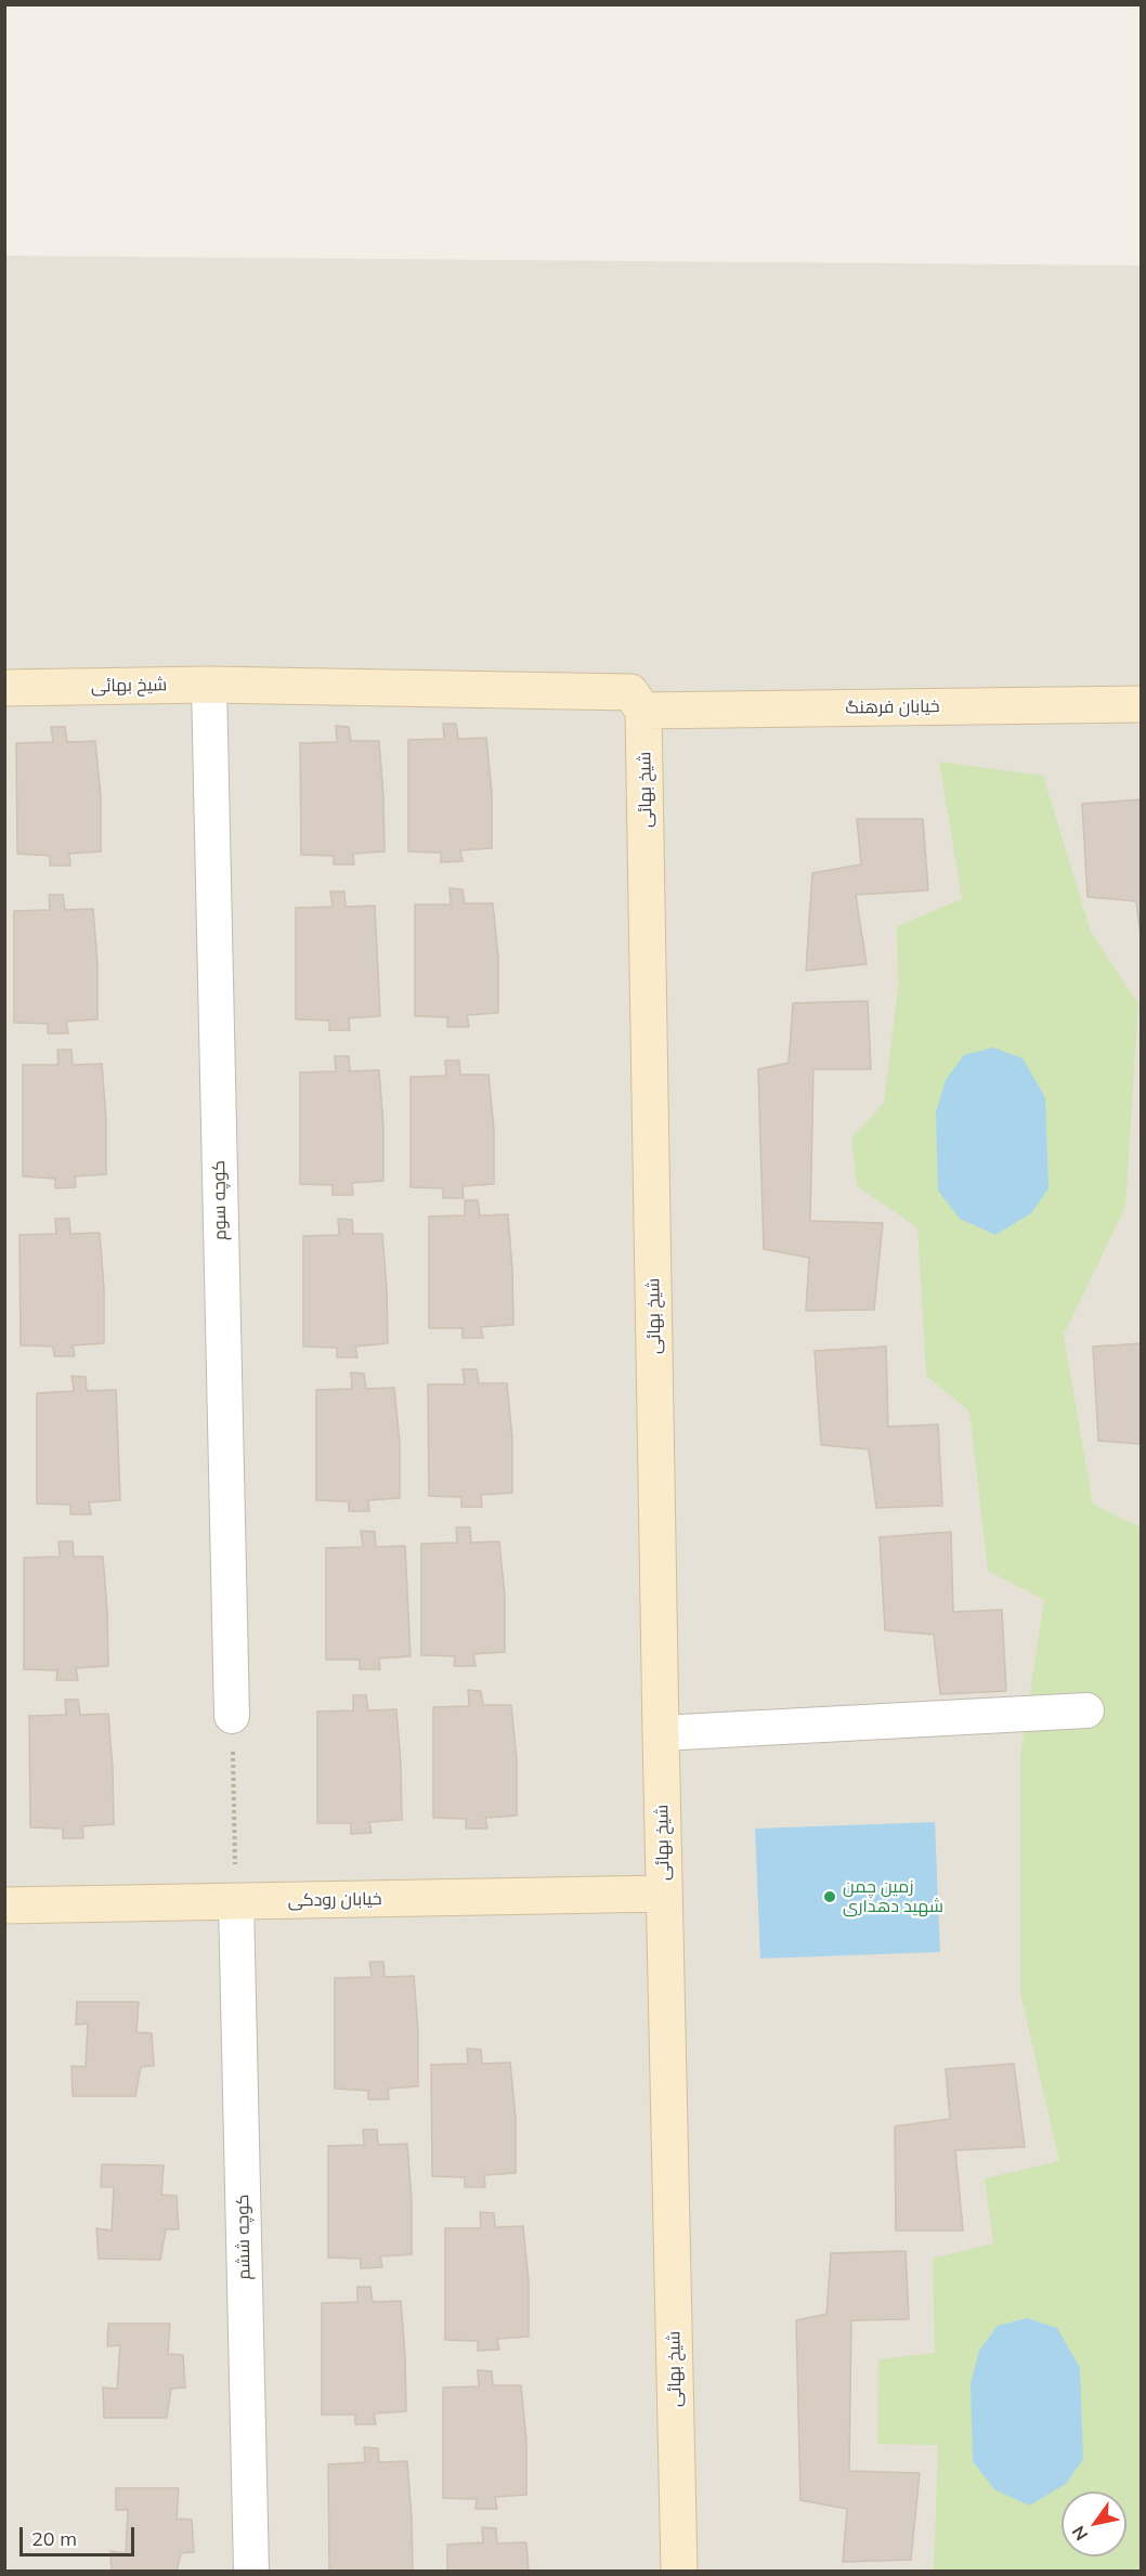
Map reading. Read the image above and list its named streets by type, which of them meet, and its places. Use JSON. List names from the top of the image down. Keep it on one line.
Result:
{"streets":{"street":["شیخ بهائی","خیابان فرهنگ","کوچه سوم","خیابان رودکی","کوچه ششم"]},"crossings":[["شیخ بهائی","خیابان فرهنگ"],["شیخ بهائی","کوچه سوم"],["شیخ بهائی","خیابان رودکی"],["خیابان رودکی","کوچه ششم"]],"places":["زمین چمن شهید دهداری"],"scale_bar":"20 m","north":"bottom left"}
